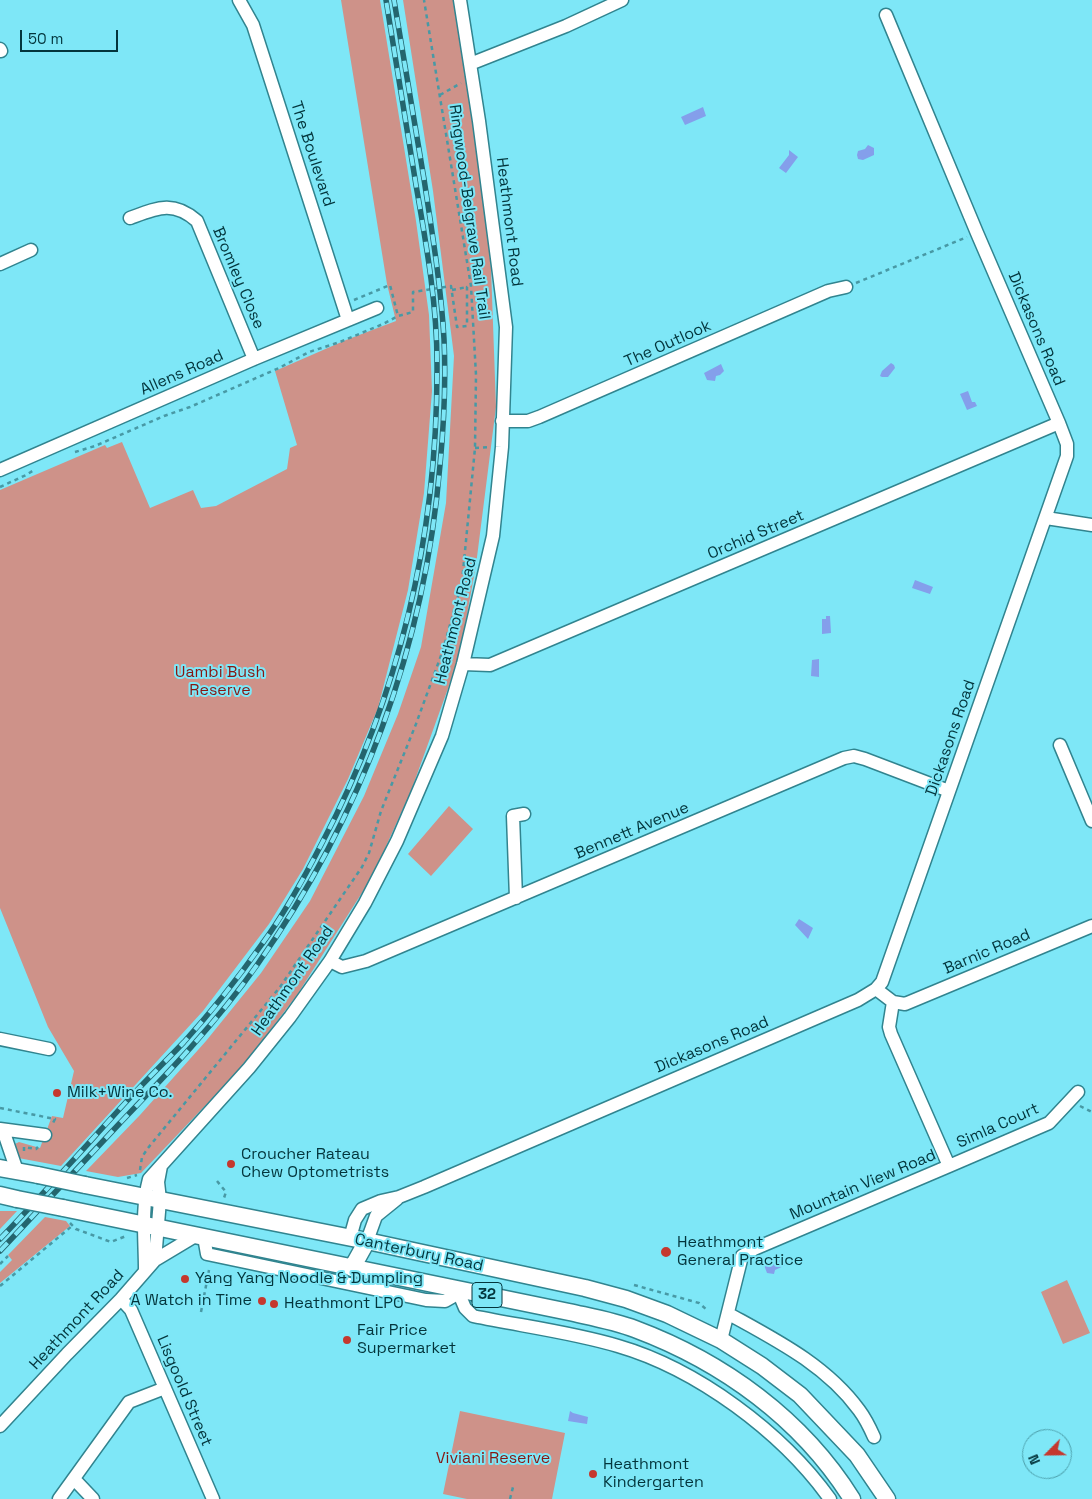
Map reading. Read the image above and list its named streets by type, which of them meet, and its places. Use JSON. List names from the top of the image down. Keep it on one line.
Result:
{"streets":{"main road":["Canterbury Road","32"],"street":["The Boulevard","Heathmont Road","Bromley Close","Dickasons Road","The Outlook","Allens Road","Orchid Street","Bennett Avenue","Barnic Road","Simla Court","Mountain View Road","Lisgoold Street"],"path":["Ringwood-Belgrave Rail Trail"]},"crossings":[["The Boulevard","Allens Road"],["Heathmont Road","The Outlook"],["Heathmont Road","Orchid Street"],["Heathmont Road","Bennett Avenue"],["Heathmont Road","Canterbury Road"],["Heathmont Road","Lisgoold Street"],["Bromley Close","Allens Road"],["Dickasons Road","Orchid Street"],["Dickasons Road","Bennett Avenue"],["Barnic Road","Mountain View Road"],["Simla Court","Mountain View Road"],["Mountain View Road","Canterbury Road"]],"parks":["Uambi Bush Reserve","Viviani Reserve"],"places":["Milk+Wine Co.","Croucher Rateau Chew Optometrists","Heathmont General Practice","Yang Yang Noodle & Dumpling","A Watch in Time","Heathmont LPO","Fair Price Supermarket","Heathmont Kindergarten"],"scale_bar":"50 m","north":"bottom left"}
